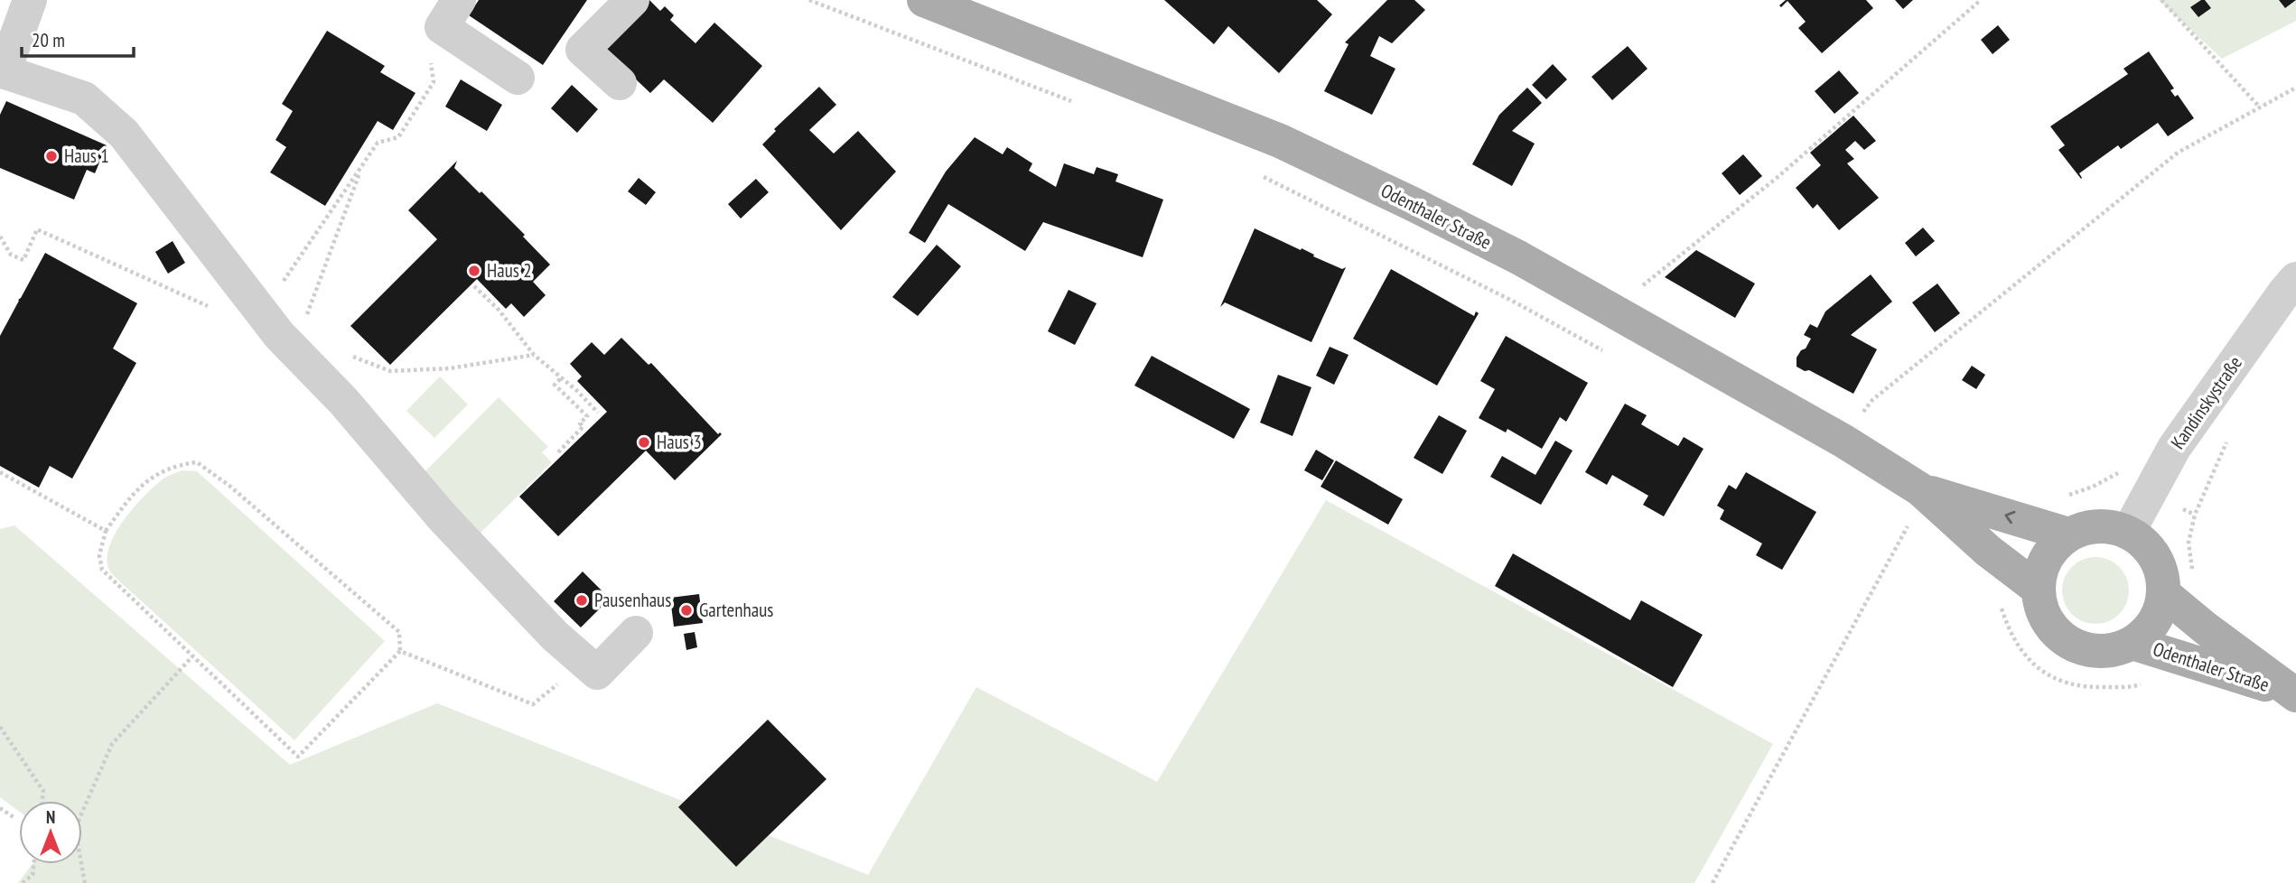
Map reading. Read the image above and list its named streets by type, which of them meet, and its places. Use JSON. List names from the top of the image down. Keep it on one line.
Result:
{"streets":{"main road":["Odenthaler Straße"],"street":["Kandinskystraße"]},"crossings":[["Odenthaler Straße","Kandinskystraße"]],"places":["Haus 1","Haus 2","Haus 3","Pausenhaus","Gartenhaus"],"scale_bar":"20 m","north":"top"}
